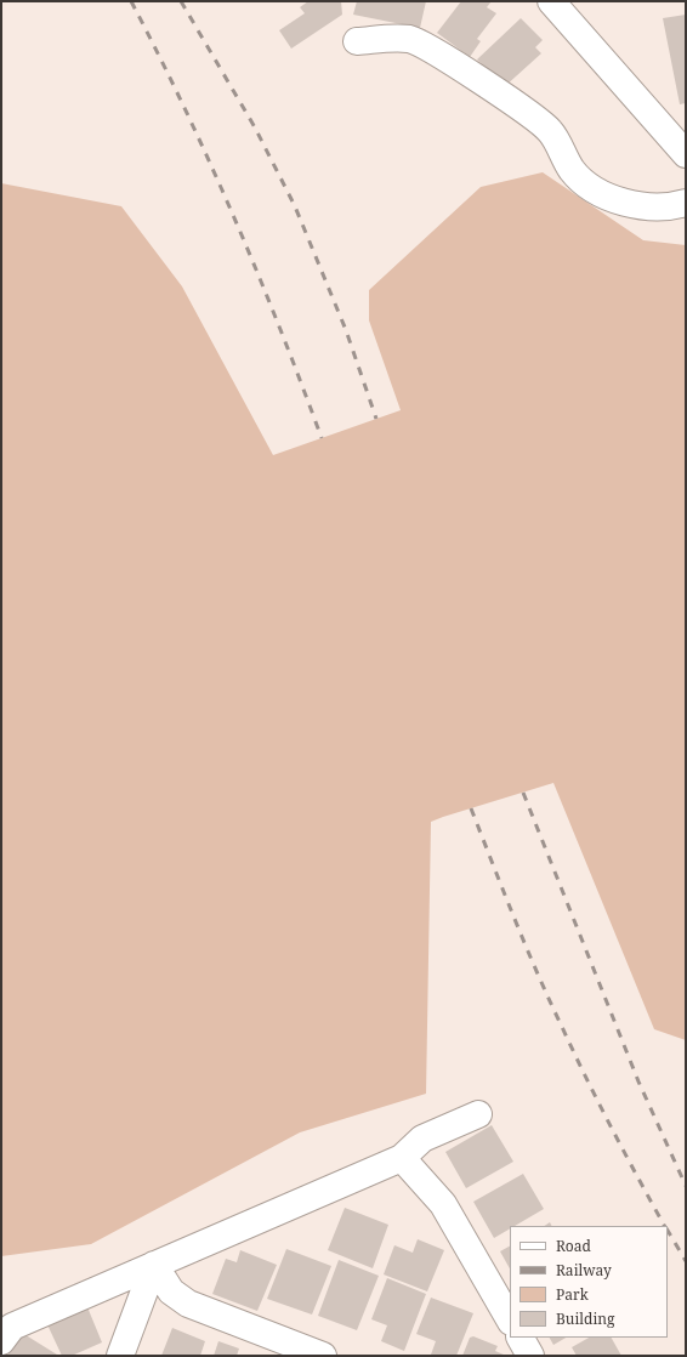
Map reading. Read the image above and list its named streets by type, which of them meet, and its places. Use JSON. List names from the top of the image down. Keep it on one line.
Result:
{"legend":["Road","Railway","Park","Building"]}
